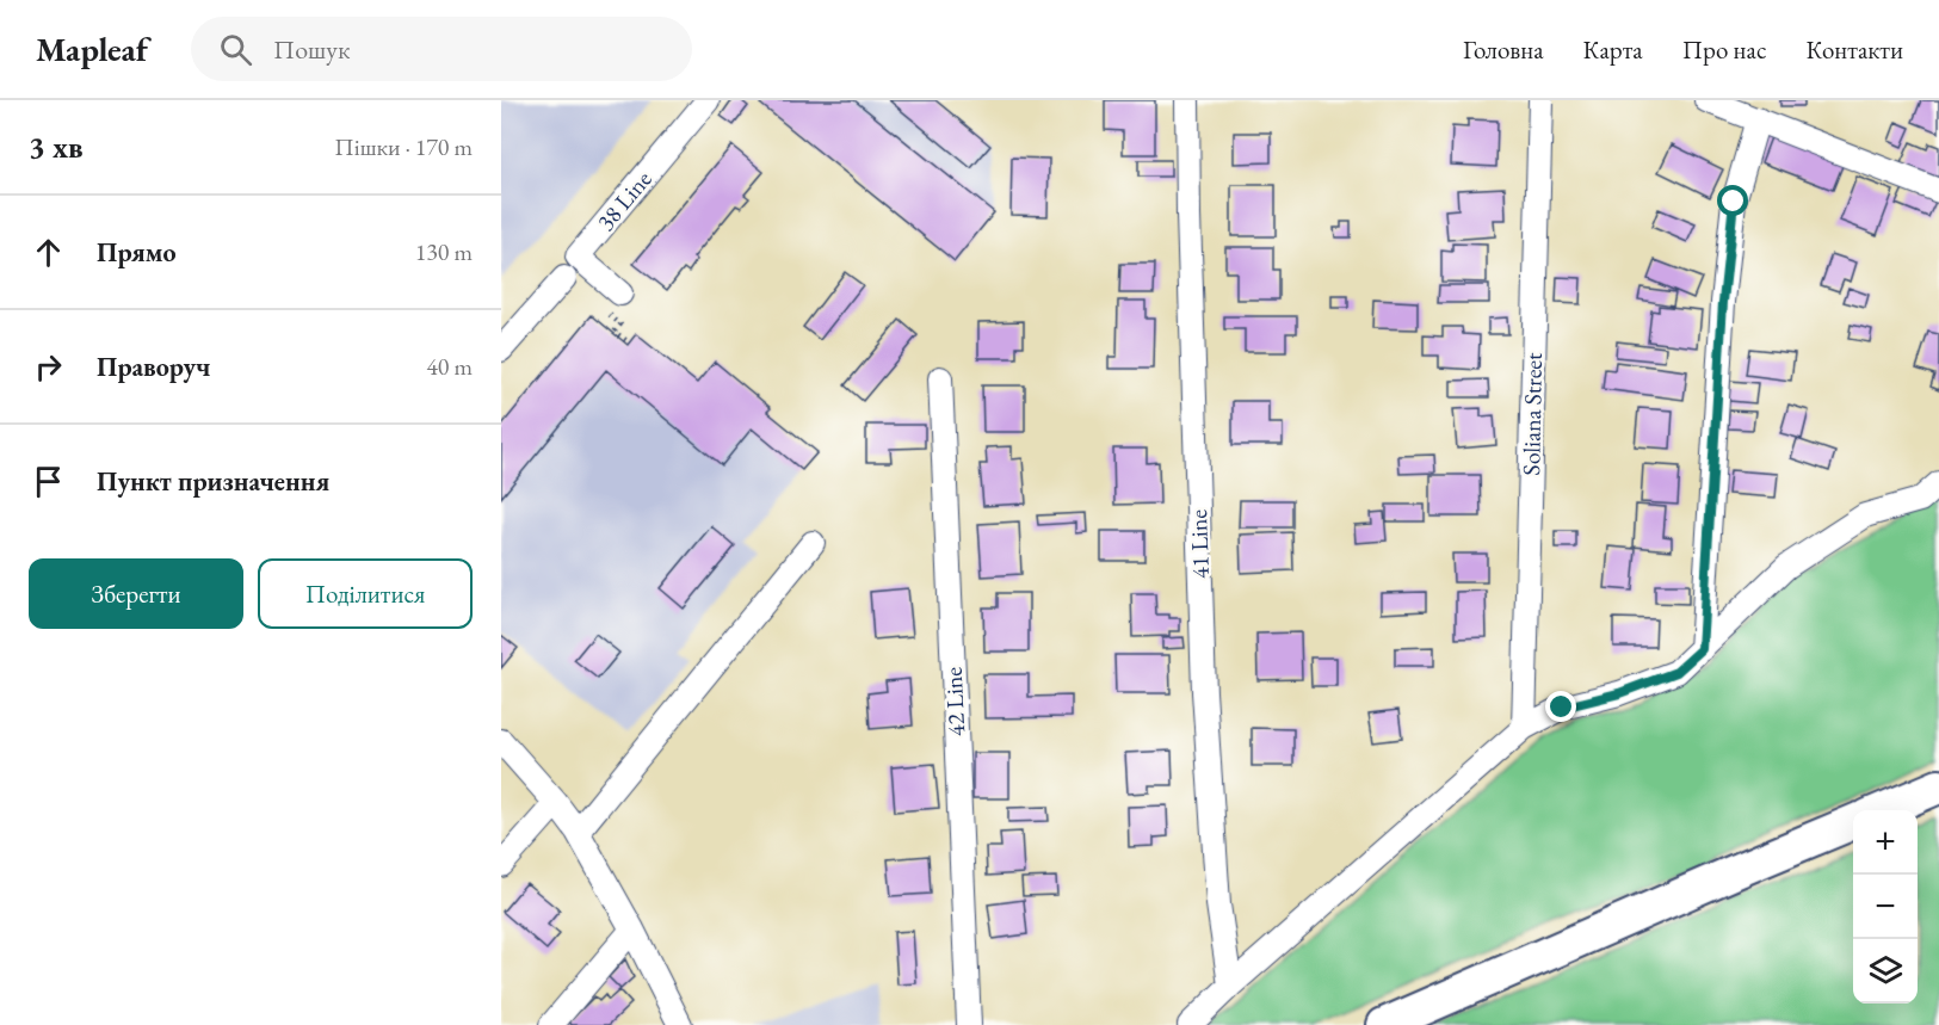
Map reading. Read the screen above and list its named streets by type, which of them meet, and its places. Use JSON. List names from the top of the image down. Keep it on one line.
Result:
{"streets":{"street":["38 Line","Soliana Street","41 Line","42 Line"]},"page":{"header":"Mapleaf","search":"Пошук","nav":["Головна","Карта","Про нас","Контакти"],"heading":["3 хв","Пішки · 170 m"],"list":[["Прямо","130 m"],["Праворуч","40 m"],"Пункт призначення"],"buttons":["Зберегти","Поділитися"],"map_buttons":["+","−"]}}
